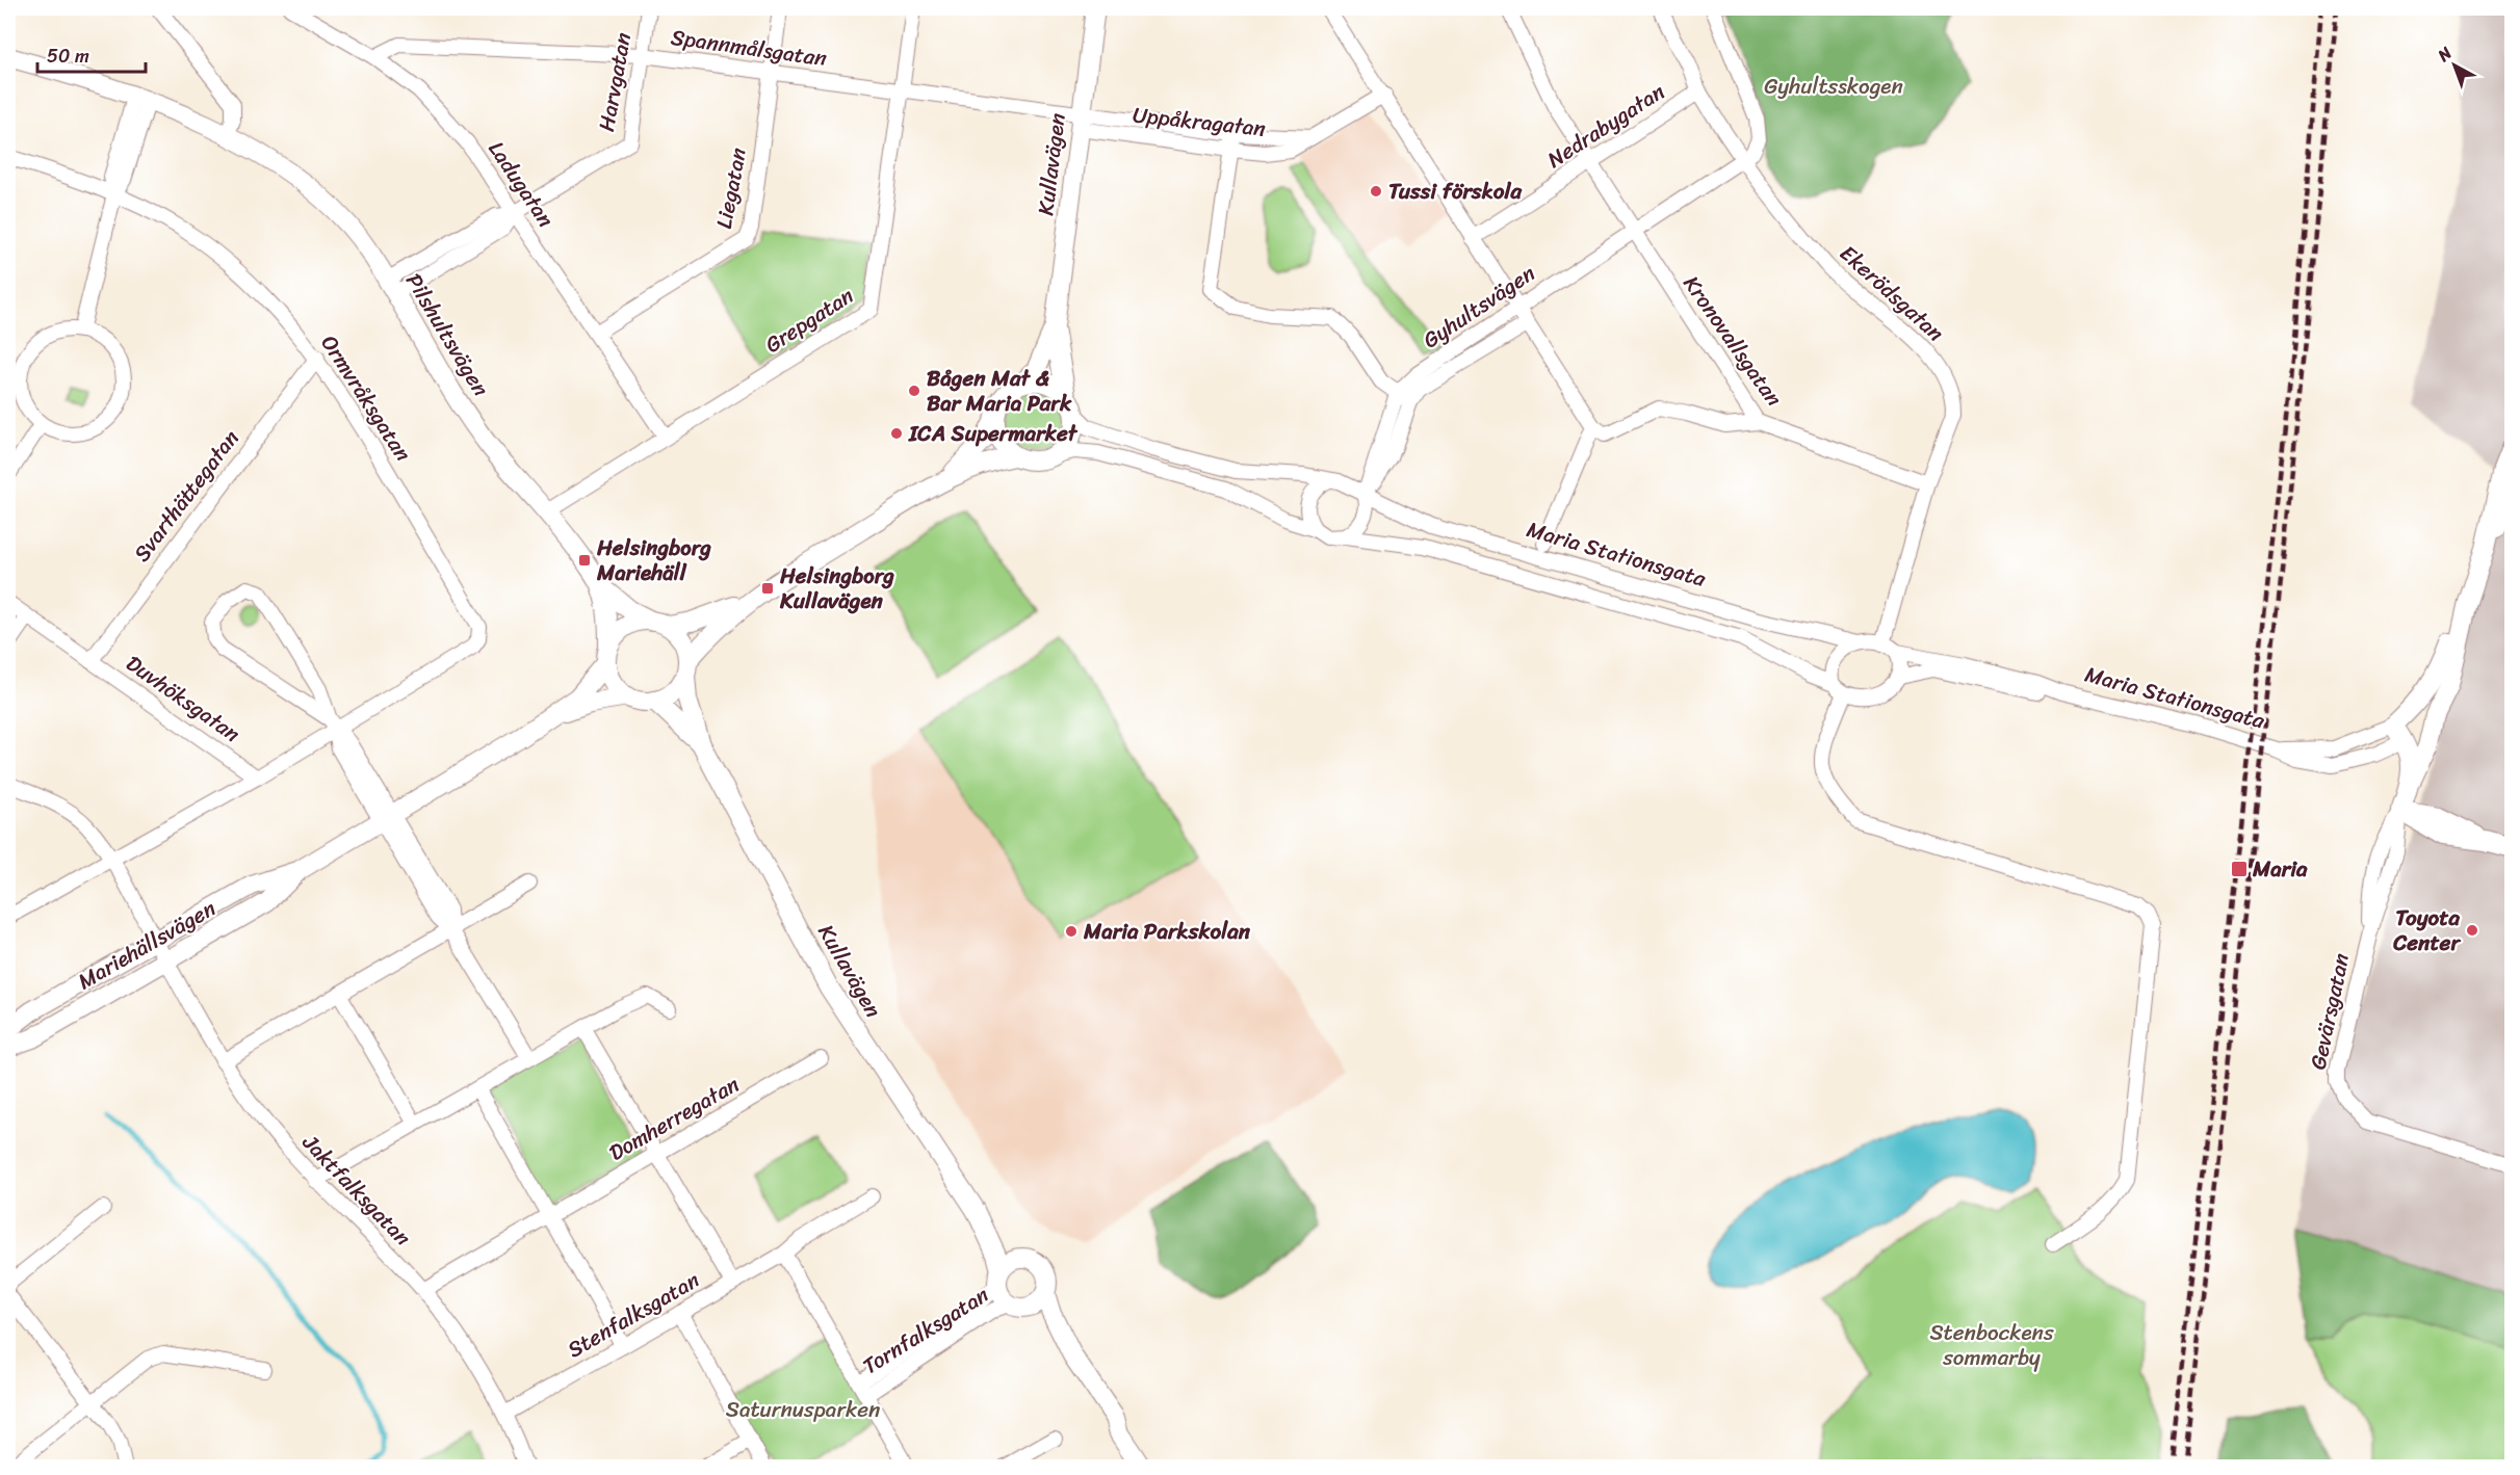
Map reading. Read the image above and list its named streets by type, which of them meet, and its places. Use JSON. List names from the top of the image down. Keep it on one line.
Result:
{"streets":{"street":["Spannmålsgatan","Harvgatan","Uppåkragatan","Nedrabygatan","Kullavägen","Ladugatan","Liegatan","Ekerödsgatan","Gyhultsvägen","Grepgatan","Pilshultsvägen","Kronovallsgatan","Ormvråksgatan","Svarthättegatan","Maria Stationsgata","Duvhöksgatan","Mariehällsvägen","Gevärsgatan","Domherregatan","Jaktfalksgatan","Stenfalksgatan","Tornfalksgatan"]},"crossings":[["Spannmålsgatan","Harvgatan"],["Spannmålsgatan","Uppåkragatan"],["Spannmålsgatan","Kullavägen"],["Spannmålsgatan","Ladugatan"],["Spannmålsgatan","Liegatan"],["Spannmålsgatan","Grepgatan"],["Harvgatan","Ladugatan"],["Harvgatan","Pilshultsvägen"],["Uppåkragatan","Kullavägen"],["Nedrabygatan","Ekerödsgatan"],["Nedrabygatan","Kronovallsgatan"],["Kullavägen","Pilshultsvägen"],["Kullavägen","Maria Stationsgata"],["Kullavägen","Mariehällsvägen"],["Kullavägen","Tornfalksgatan"],["Ladugatan","Liegatan"],["Ladugatan","Grepgatan"],["Ekerödsgatan","Gyhultsvägen"],["Ekerödsgatan","Kronovallsgatan"],["Ekerödsgatan","Maria Stationsgata"],["Gyhultsvägen","Kronovallsgatan"],["Gyhultsvägen","Maria Stationsgata"],["Grepgatan","Pilshultsvägen"],["Pilshultsvägen","Mariehällsvägen"],["Ormvråksgatan","Svarthättegatan"],["Svarthättegatan","Duvhöksgatan"],["Maria Stationsgata","Gevärsgatan"],["Mariehällsvägen","Jaktfalksgatan"],["Domherregatan","Jaktfalksgatan"],["Jaktfalksgatan","Stenfalksgatan"],["Stenfalksgatan","Tornfalksgatan"]],"parks":["Gyhultsskogen","Stenbockens sommarby","Saturnusparken"],"places":{"other":["Tussi förskola","Bågen Mat & Bar Maria Park","ICA Supermarket","Toyota Center","Maria Parkskolan"],"transit":["Helsingborg Mariehäll","Helsingborg Kullavägen","Maria"]},"scale_bar":"50 m","north":"top left"}
